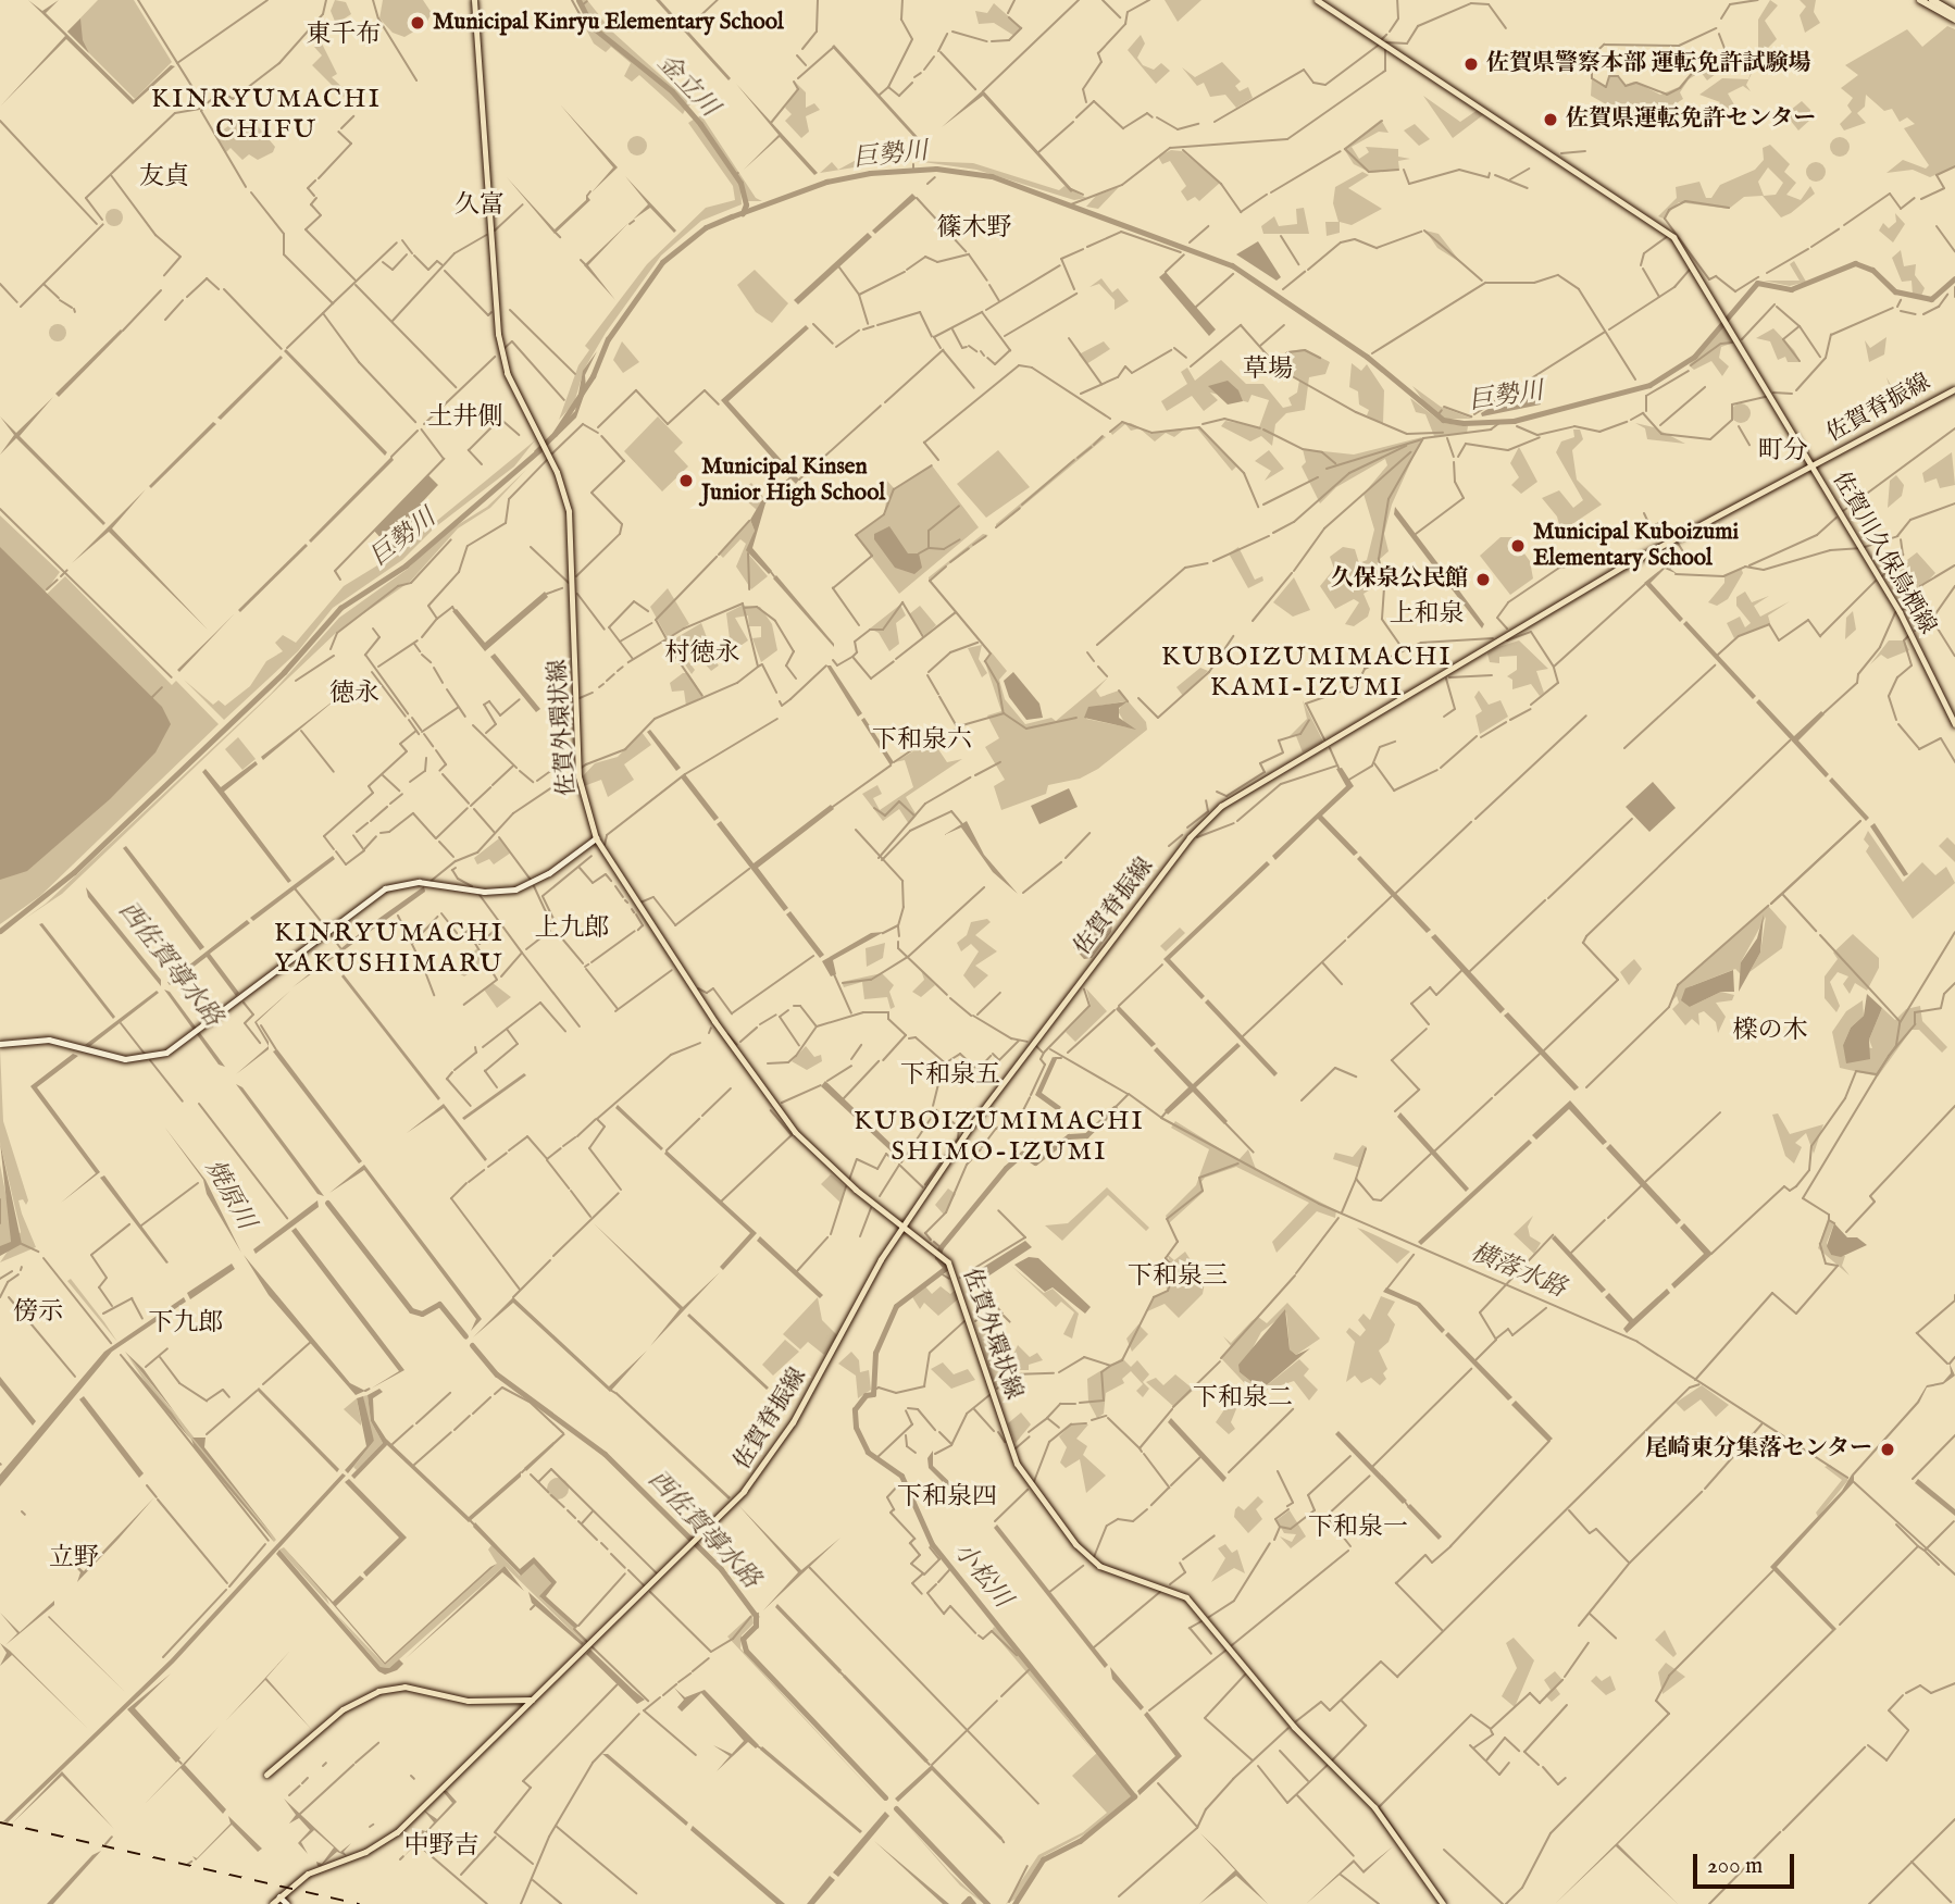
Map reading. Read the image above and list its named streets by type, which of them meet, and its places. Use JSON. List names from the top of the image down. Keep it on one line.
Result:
{"streets":{"main road":["佐賀脊振線","佐賀川久保鳥栖線","佐賀外環状線"]},"crossings":[["佐賀脊振線","佐賀川久保鳥栖線"],["佐賀脊振線","佐賀外環状線"]],"districts":["東千布","KINRYUMACHI CHIFU","友貞","久富","篠木野","草場","土井側","町分","上和泉","村徳永","KUBOIZUMIMACHI KAMI-IZUMI","徳永","下和泉六","上九郎","KINRYUMACHI YAKUSHIMARU","檪の木","下和泉五","KUBOIZUMIMACHI SHIMO-IZUMI","下和泉三","傍示","下九郎","下和泉二","下和泉四","下和泉一","立野","中野吉"],"water":["金立川","巨勢川","西佐賀導水路","焼原川","横落水路","小松川"],"places":["Municipal Kinryu Elementary School","佐賀県警察本部 運転免許試験場","佐賀県運転免許センター","Municipal Kinsen Junior High School","Municipal Kuboizumi Elementary School","久保泉公民館","尾崎東分集落センター"],"scale_bar":"200 m"}
